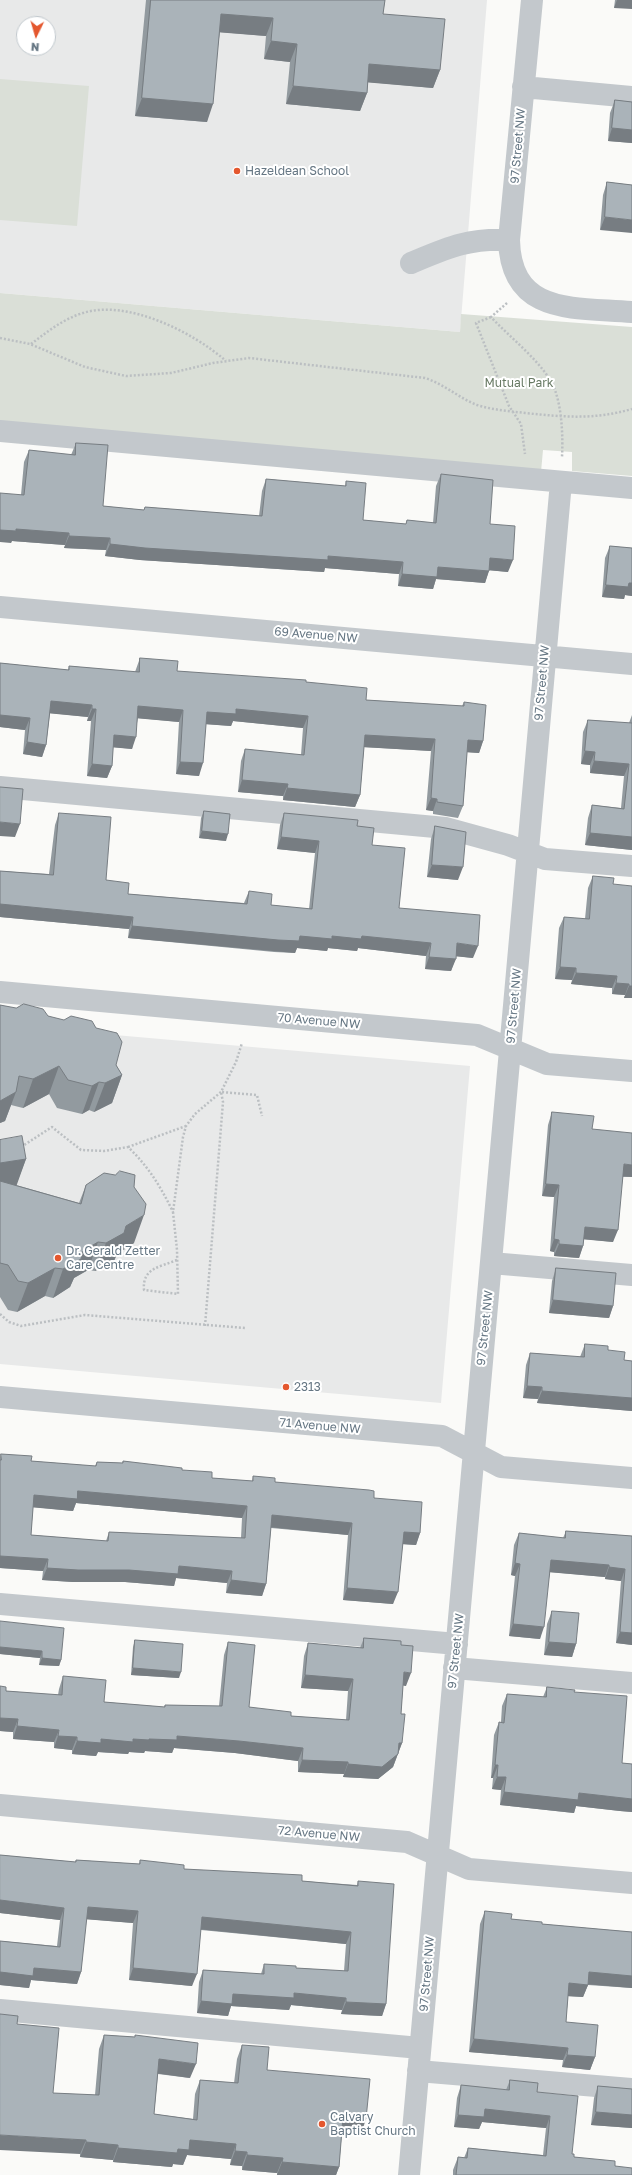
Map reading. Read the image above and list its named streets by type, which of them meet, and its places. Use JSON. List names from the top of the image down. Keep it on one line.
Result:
{"streets":{"street":["97 Street NW","69 Avenue NW","70 Avenue NW","71 Avenue NW","72 Avenue NW"]},"crossings":[["97 Street NW","69 Avenue NW"],["97 Street NW","70 Avenue NW"],["97 Street NW","71 Avenue NW"],["97 Street NW","72 Avenue NW"]],"parks":["Mutual Park"],"places":["Hazeldean School","Dr. Gerald Zetter Care Centre","2313","Calvary Baptist Church"],"north":"bottom"}
